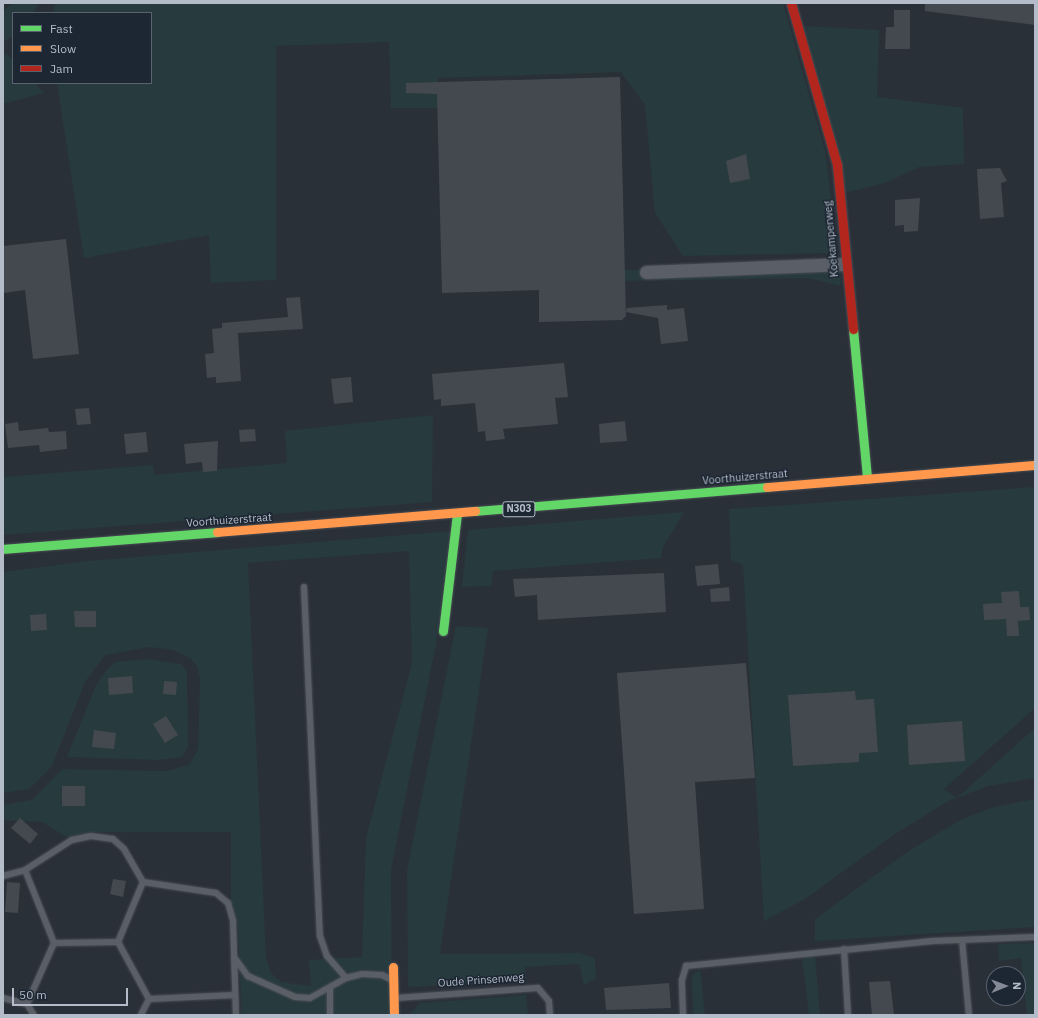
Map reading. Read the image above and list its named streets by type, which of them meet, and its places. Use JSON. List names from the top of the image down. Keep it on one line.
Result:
{"streets":{"main road":["Koekamperweg","Voorthuizerstraat","N303"],"lane":["Oude Prinsenweg"]},"crossings":[["Koekamperweg","Voorthuizerstraat"]],"legend":["Fast","Slow","Jam"],"scale_bar":"50 m","north":"right"}
